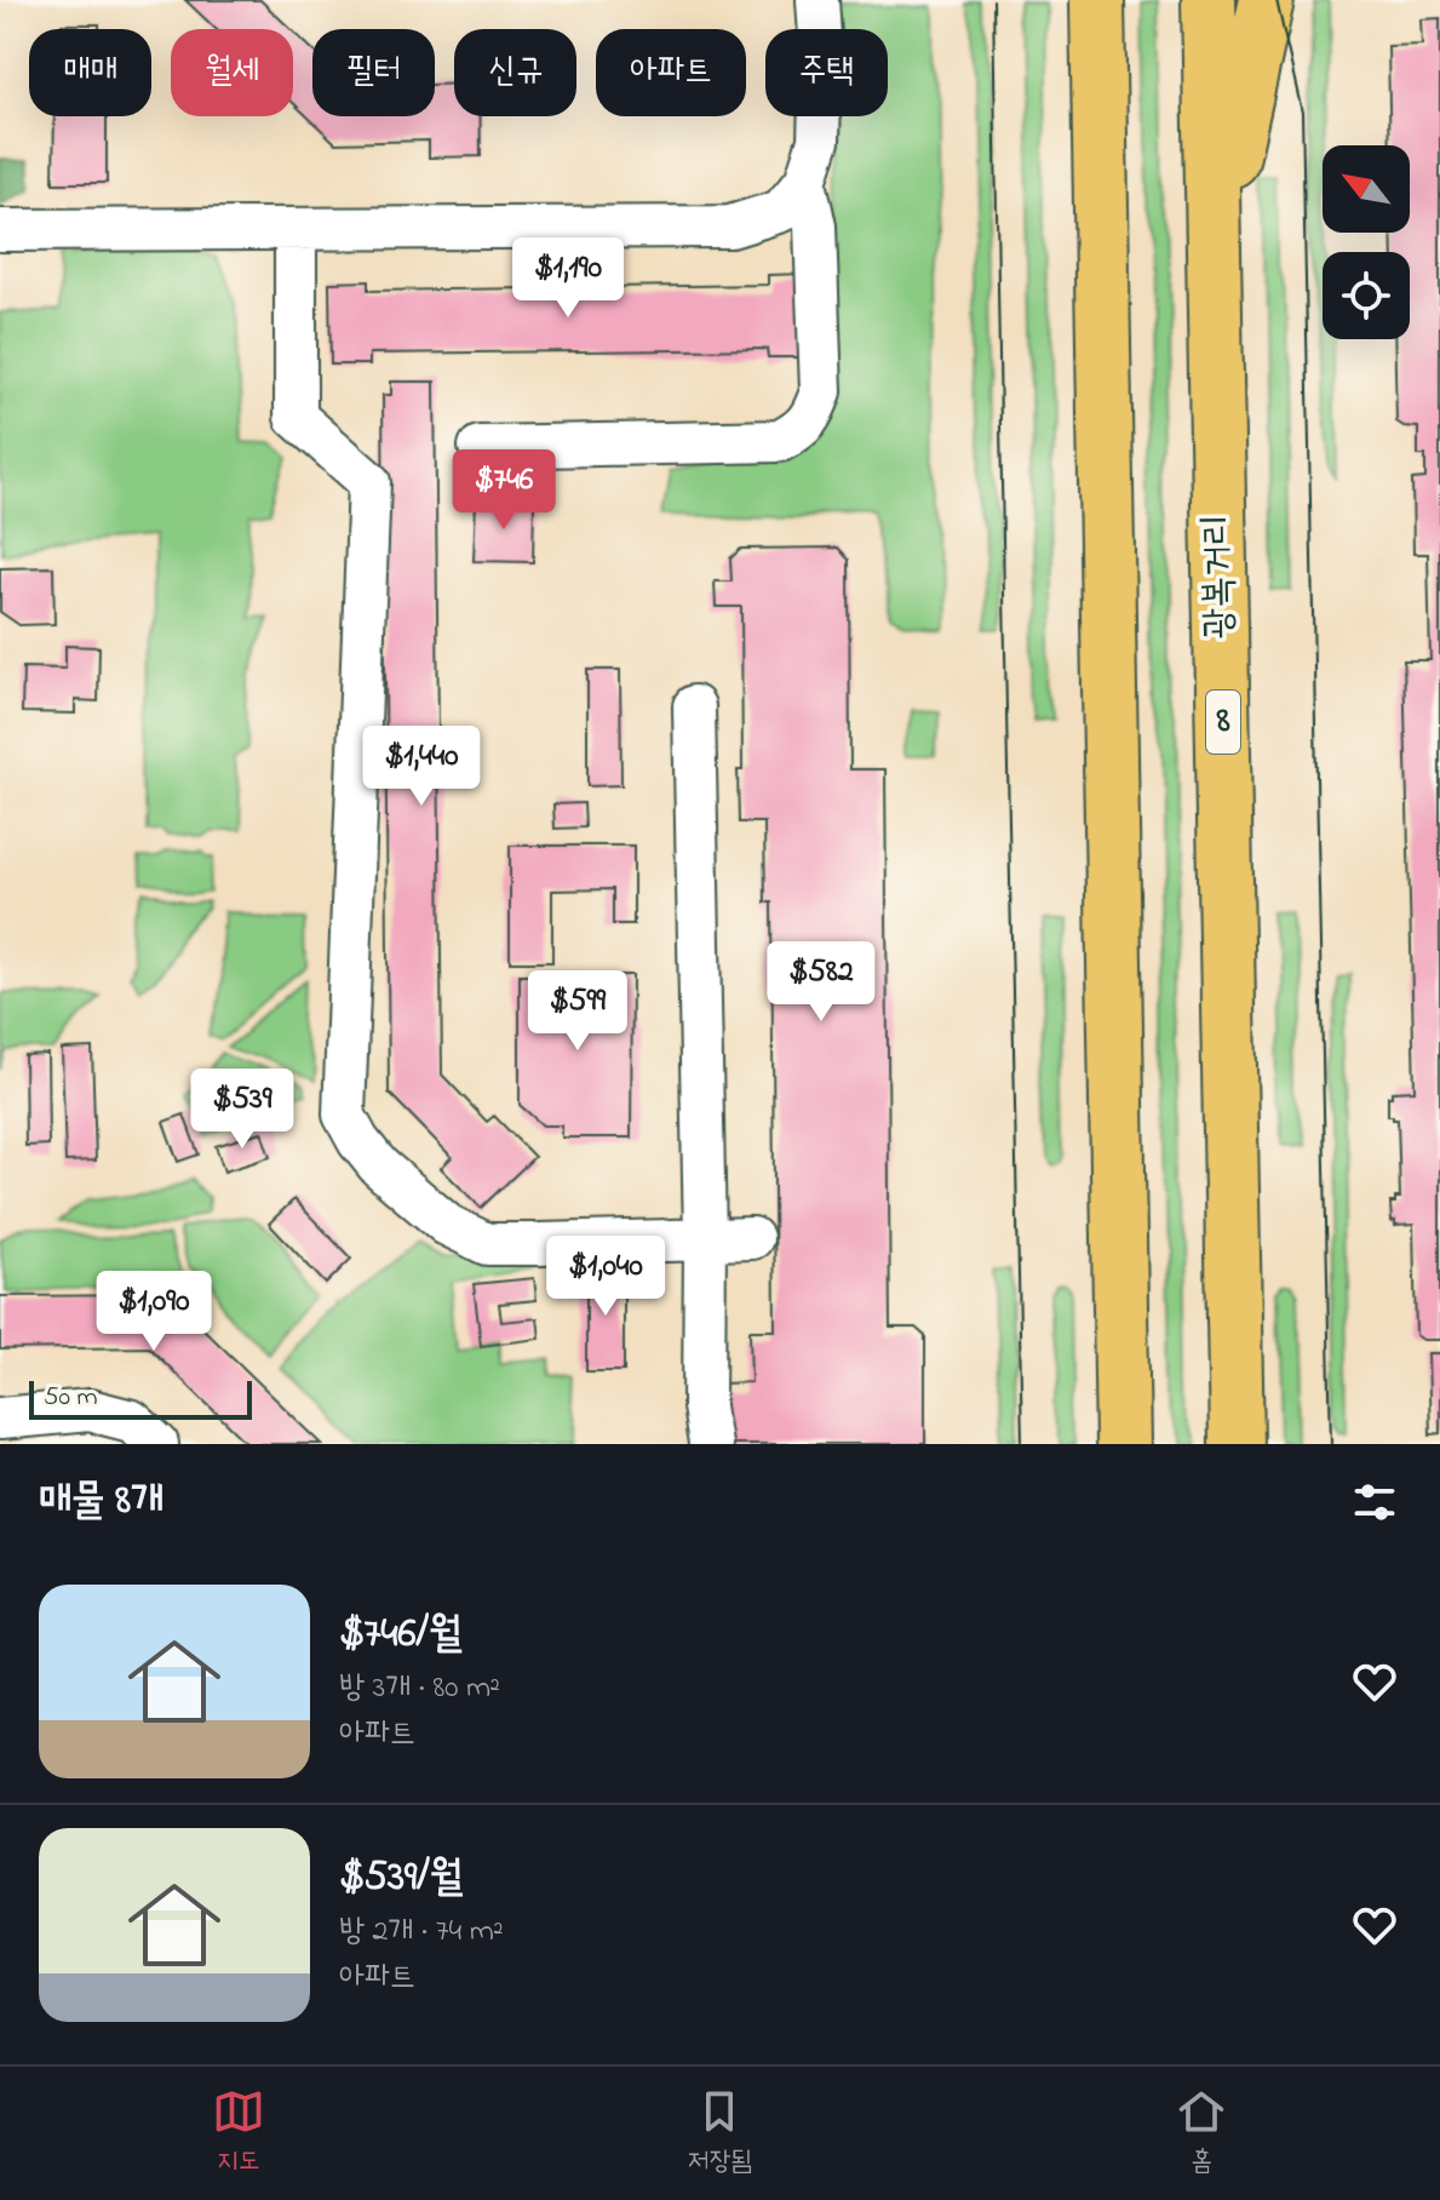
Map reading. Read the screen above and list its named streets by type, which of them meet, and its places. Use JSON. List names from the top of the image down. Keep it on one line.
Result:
{"streets":{"highway":["광복거리","8"]},"scale_bar":"50 m","north":"top left","page":{"chip":["매매","월세","필터","신규","아파트","주택"],"price":["$1,190","$746","$1,440","$582","$599","$539","$1,040","$1,090"],"scale":"50 m","heading":"매물 8개","list":[{"name":"$746/월","note":"방 3개 · 80 m² · 아파트"},{"name":"$539/월","note":"방 2개 · 74 m² · 아파트"}],"tabs":["지도","저장됨","홈"]}}
